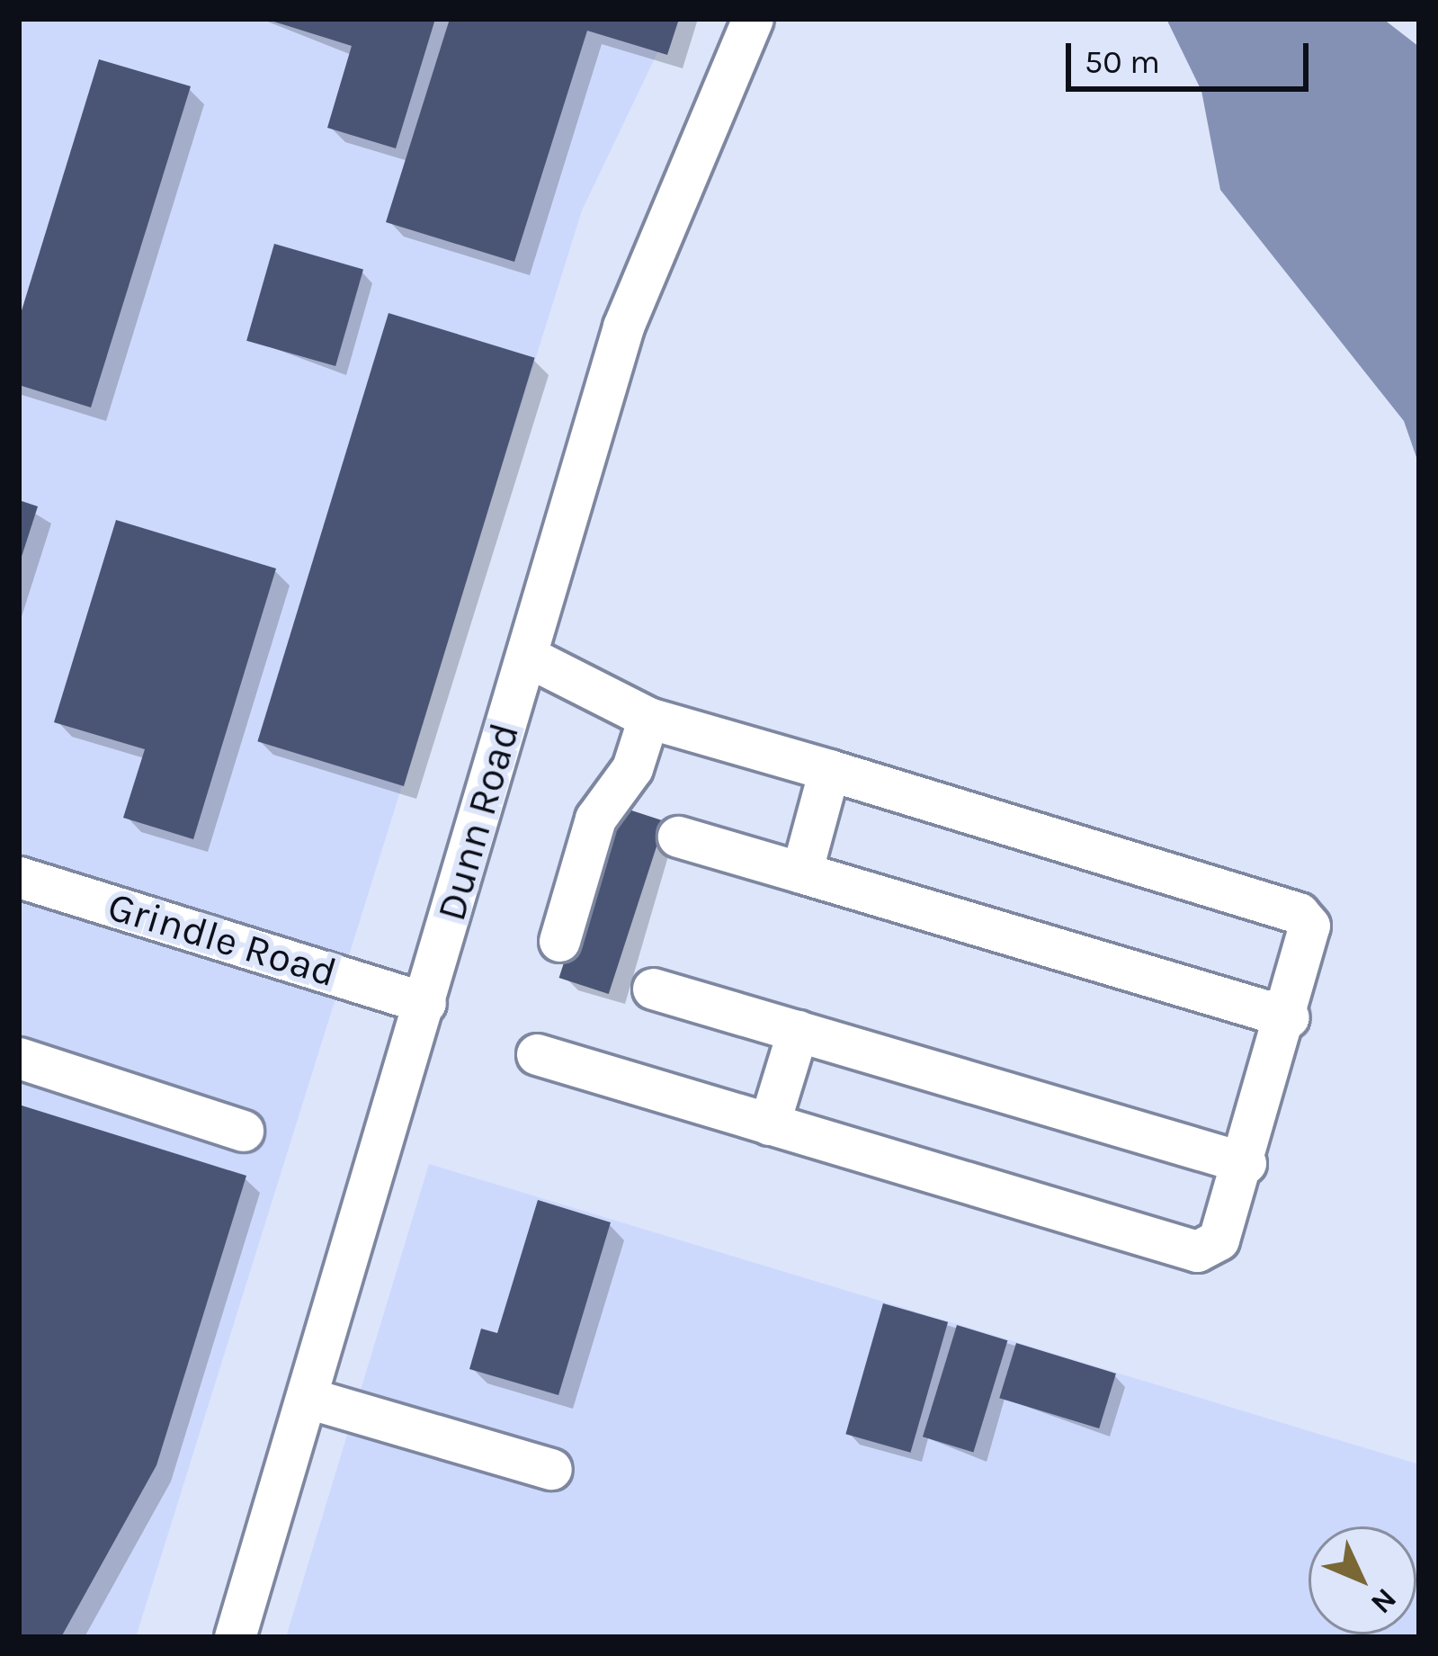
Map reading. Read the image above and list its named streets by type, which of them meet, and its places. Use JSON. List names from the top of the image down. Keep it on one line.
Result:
{"streets":{"street":["Dunn Road","Grindle Road"]},"crossings":[["Dunn Road","Grindle Road"]],"scale_bar":"50 m","north":"bottom right"}
